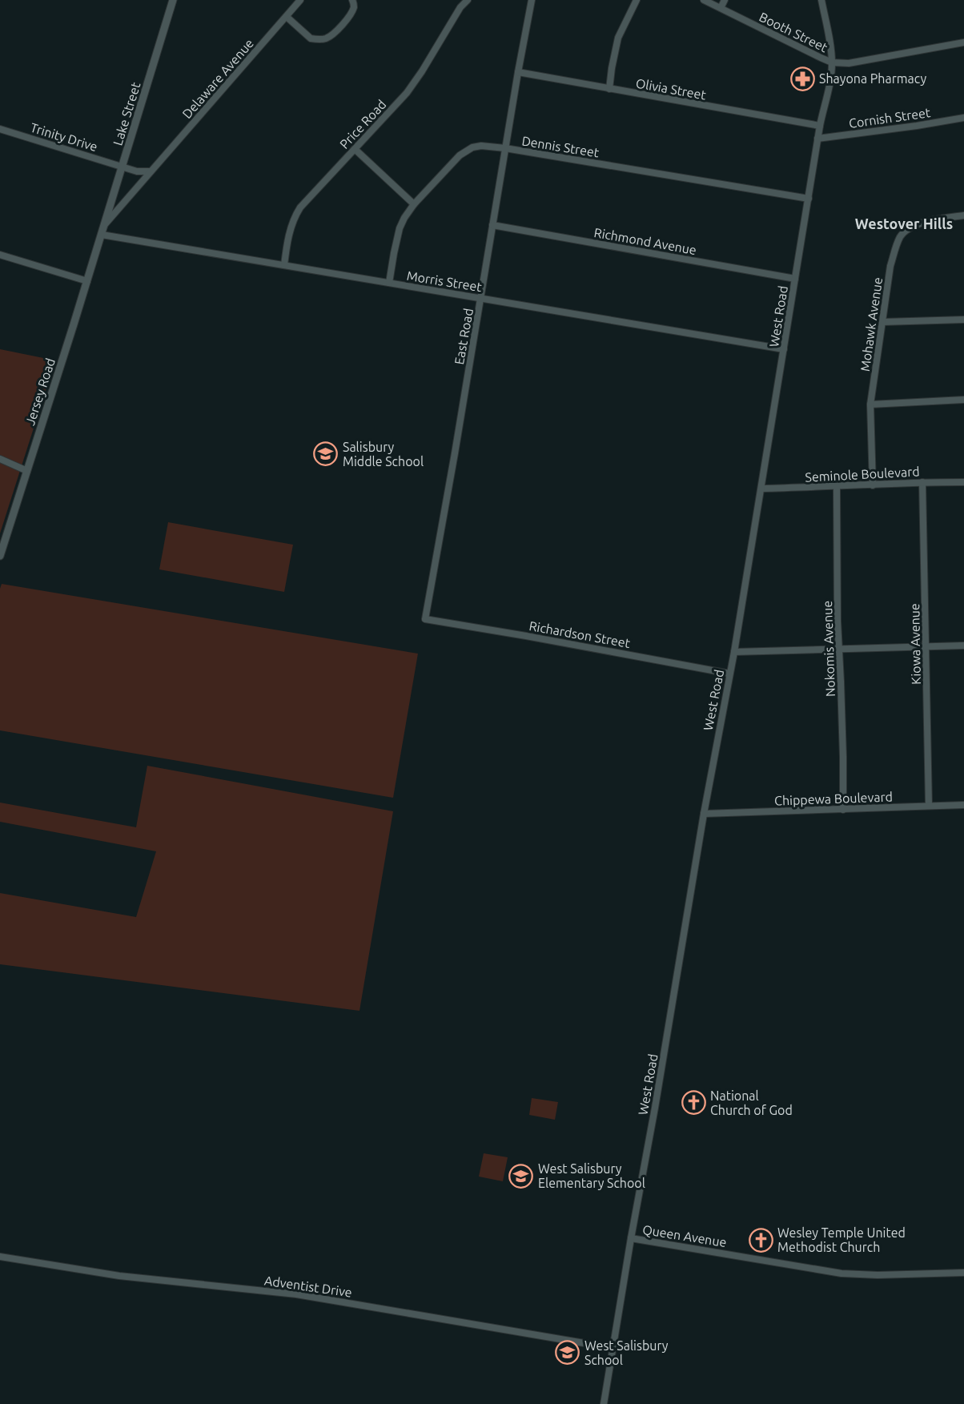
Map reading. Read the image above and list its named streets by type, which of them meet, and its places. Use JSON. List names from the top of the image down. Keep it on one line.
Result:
{"streets":{"street":["Booth Street","Delaware Avenue","Olivia Street","Lake Street","Cornish Street","Price Road","Trinity Drive","Dennis Street","Richmond Avenue","Morris Street","West Road","Mohawk Avenue","East Road","Jersey Road","Seminole Boulevard","Richardson Street","Kiowa Avenue","Nokomis Avenue","Chippewa Boulevard","Queen Avenue","Adventist Drive"]},"crossings":[["Booth Street","West Road"],["Delaware Avenue","Lake Street"],["Olivia Street","West Road"],["Olivia Street","East Road"],["Lake Street","Trinity Drive"],["Lake Street","Morris Street"],["Lake Street","Jersey Road"],["Cornish Street","West Road"],["Price Road","Morris Street"],["Dennis Street","Morris Street"],["Dennis Street","West Road"],["Dennis Street","East Road"],["Richmond Avenue","West Road"],["Richmond Avenue","East Road"],["Morris Street","West Road"],["Morris Street","East Road"],["Morris Street","Jersey Road"],["West Road","Seminole Boulevard"],["West Road","Richardson Street"],["West Road","Chippewa Boulevard"],["West Road","Queen Avenue"],["West Road","Adventist Drive"],["Mohawk Avenue","Seminole Boulevard"],["East Road","Richardson Street"],["Seminole Boulevard","Kiowa Avenue"],["Seminole Boulevard","Nokomis Avenue"],["Kiowa Avenue","Chippewa Boulevard"],["Nokomis Avenue","Chippewa Boulevard"]],"districts":["Westover Hills"],"places":{"pharmacy":["Shayona Pharmacy"],"school or university":["Salisbury Middle School","West Salisbury Elementary School","West Salisbury School"],"church":["National Church of God","Wesley Temple United Methodist Church"]}}
